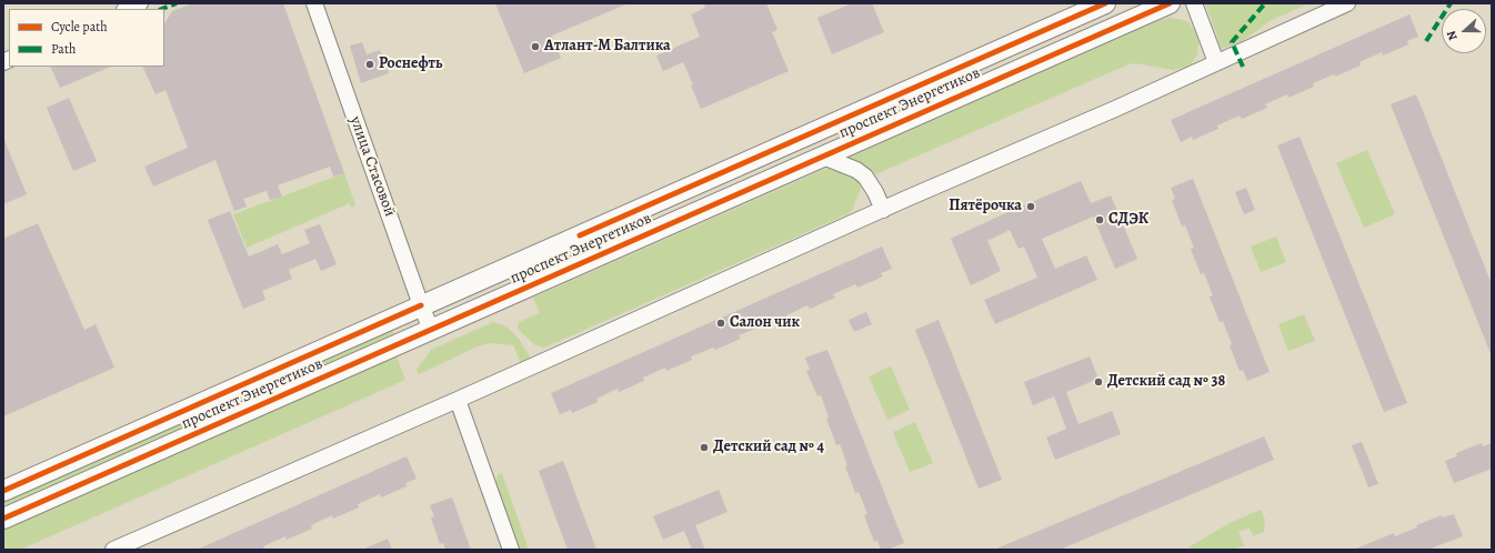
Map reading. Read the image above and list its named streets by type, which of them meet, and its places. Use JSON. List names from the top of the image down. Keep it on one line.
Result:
{"streets":{"main road":["проспект Энергетиков"],"street":["улица Стасовой"]},"crossings":[["проспект Энергетиков","улица Стасовой"]],"places":["Атлант-М Балтика","Роснефть","Пятёрочка","СДЭК","Салон чик","Детский сад № 38","Детский сад № 4"],"legend":["Cycle path","Path"],"north":"left"}
